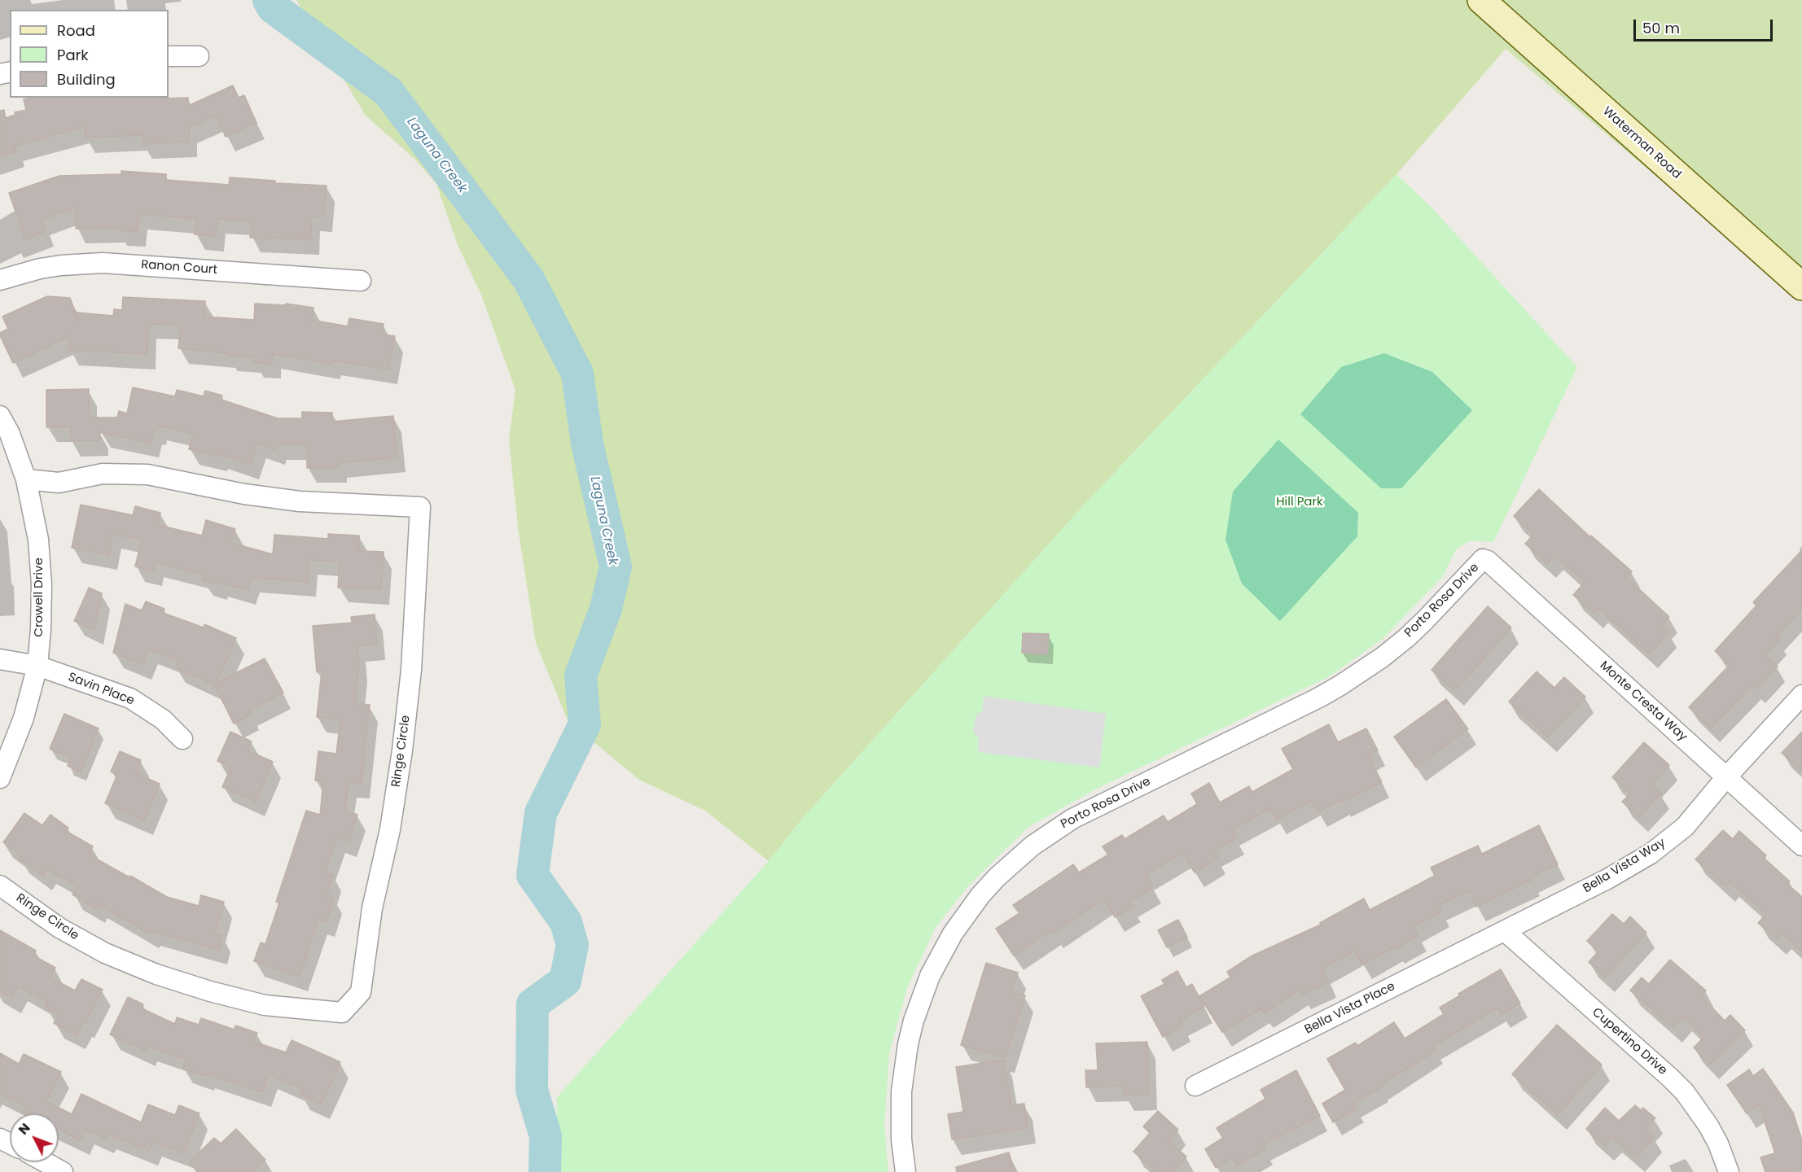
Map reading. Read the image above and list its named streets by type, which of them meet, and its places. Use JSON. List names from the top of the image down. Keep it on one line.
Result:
{"streets":{"main road":["Waterman Road"],"street":["Ranon Court","Crowell Drive","Porto Rosa Drive","Savin Place","Monte Cresta Way","Ringe Circle","Bella Vista Way","Bella Vista Place","Cupertino Drive"]},"crossings":[["Crowell Drive","Savin Place"],["Crowell Drive","Ringe Circle"],["Porto Rosa Drive","Monte Cresta Way"],["Monte Cresta Way","Bella Vista Way"],["Bella Vista Way","Bella Vista Place"],["Bella Vista Way","Cupertino Drive"],["Bella Vista Place","Cupertino Drive"]],"water":["Laguna Creek"],"parks":["Hill Park"],"legend":["Road","Park","Building"],"scale_bar":"50 m","north":"top left"}
